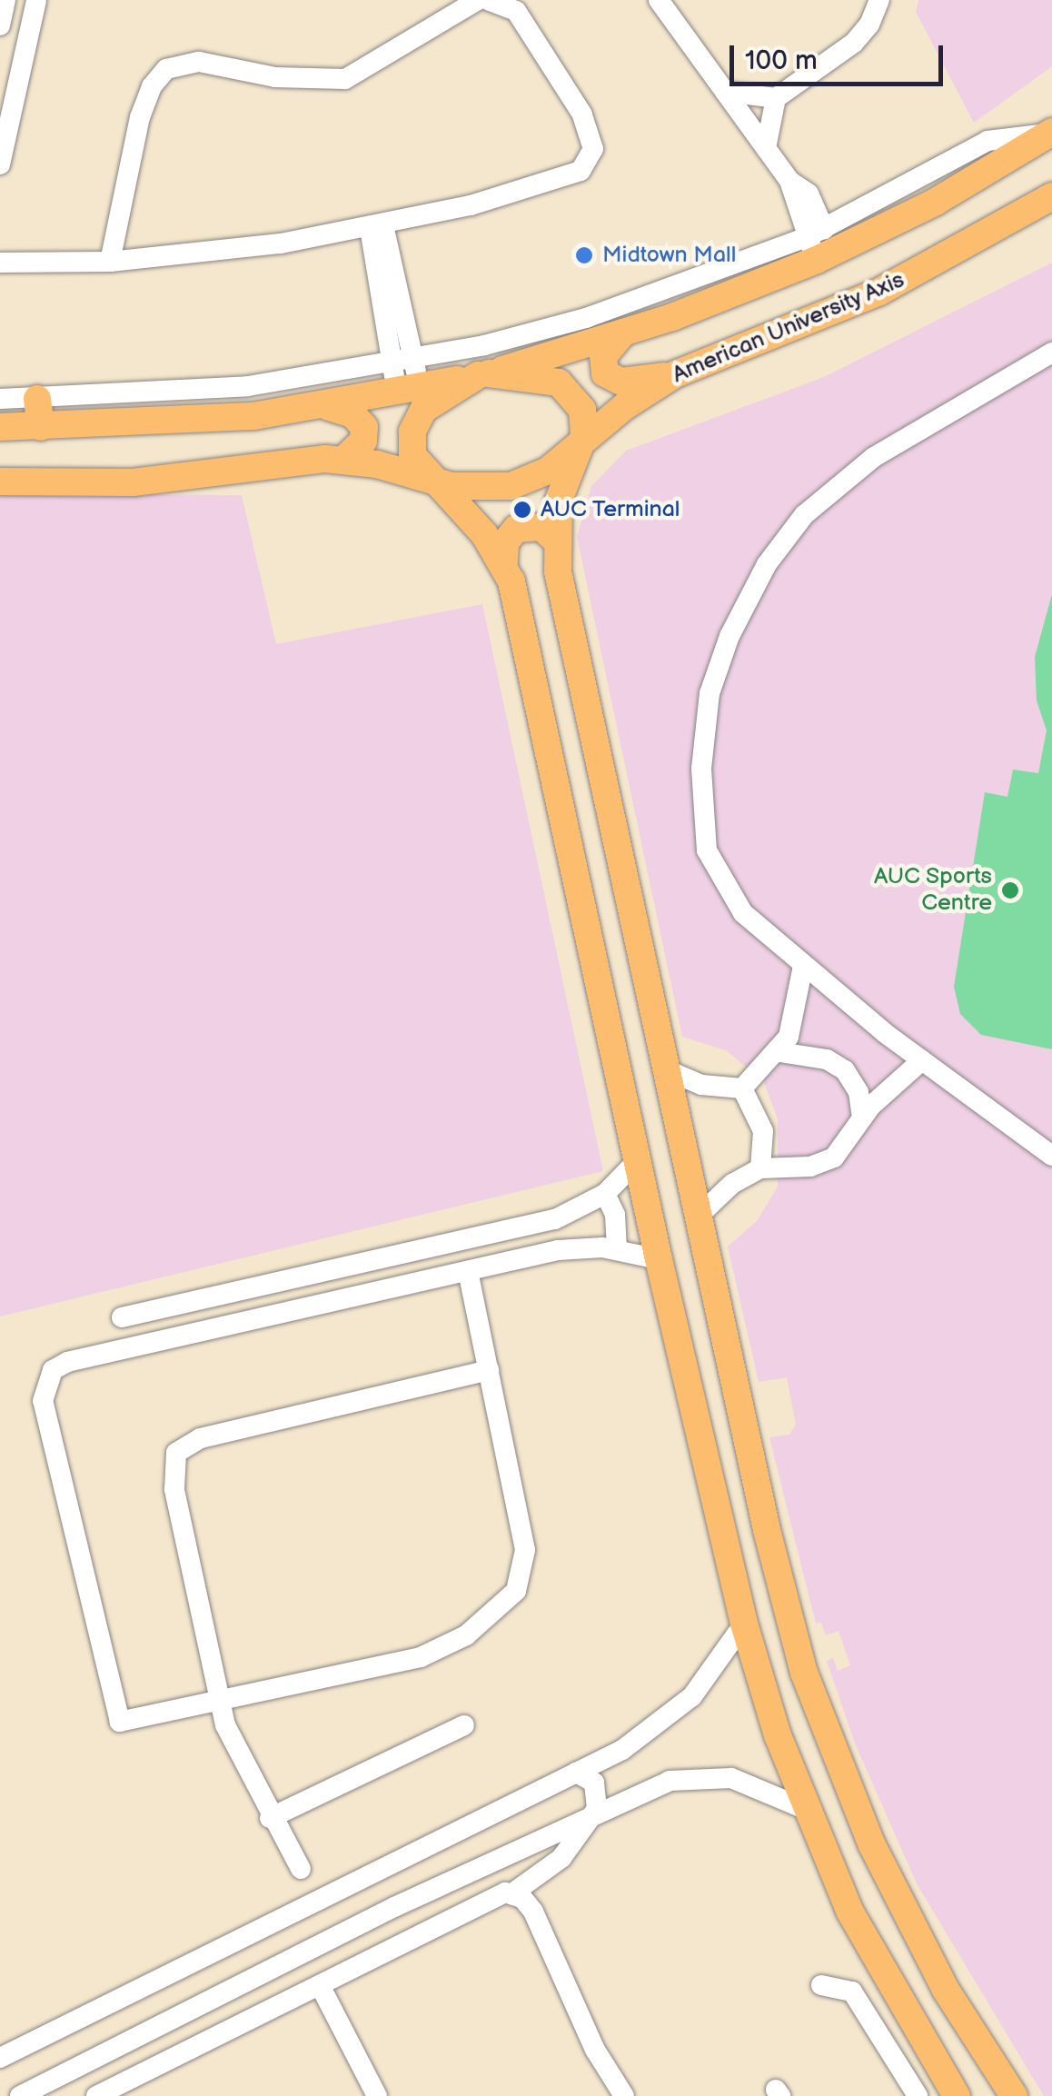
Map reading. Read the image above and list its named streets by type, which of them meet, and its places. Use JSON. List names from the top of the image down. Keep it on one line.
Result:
{"streets":{"main road":["American University Axis"]},"places":["Midtown Mall","AUC Terminal","AUC Sports Centre"],"scale_bar":"100 m"}
